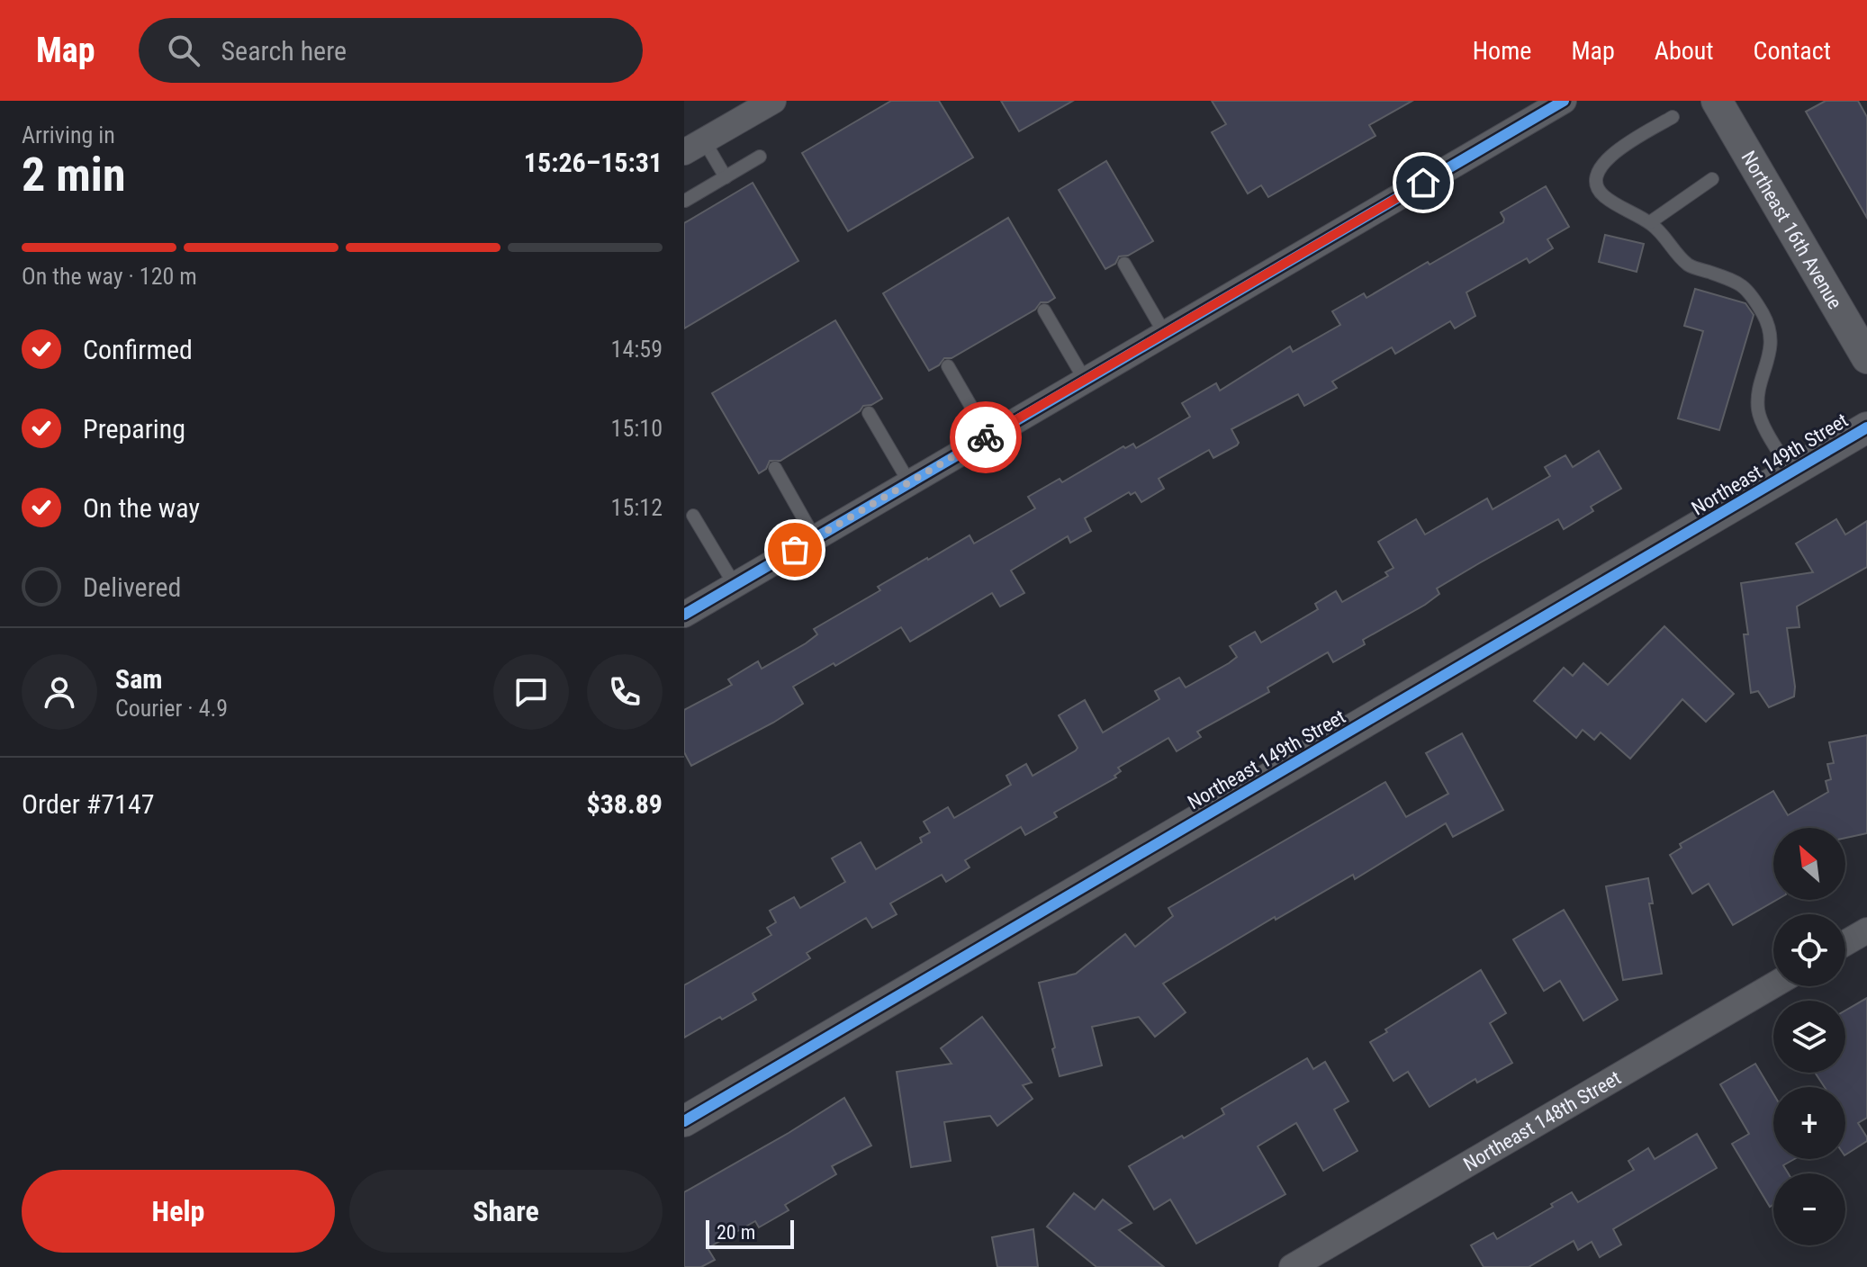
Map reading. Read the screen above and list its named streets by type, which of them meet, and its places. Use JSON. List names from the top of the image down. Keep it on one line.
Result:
{"streets":{"street":["Northeast 16th Avenue","Northeast 149th Street","Northeast 148th Street"]},"scale_bar":"20 m","north":"top left","page":{"header":"Map","search":"Search here","nav":["Home","Map","About","Contact"],"heading":["2 min","Arriving in","15:26–15:31"],"panel":["Sam","Courier · 4.9","Order #7147","$38.89"],"bar":"On the way · 120 m","list":[["Confirmed","14:59"],["Preparing","15:10"],["On the way","15:12"],"Delivered"],"map_buttons":["+","−"],"buttons":["Help","Share"],"scale":"20 m"}}
